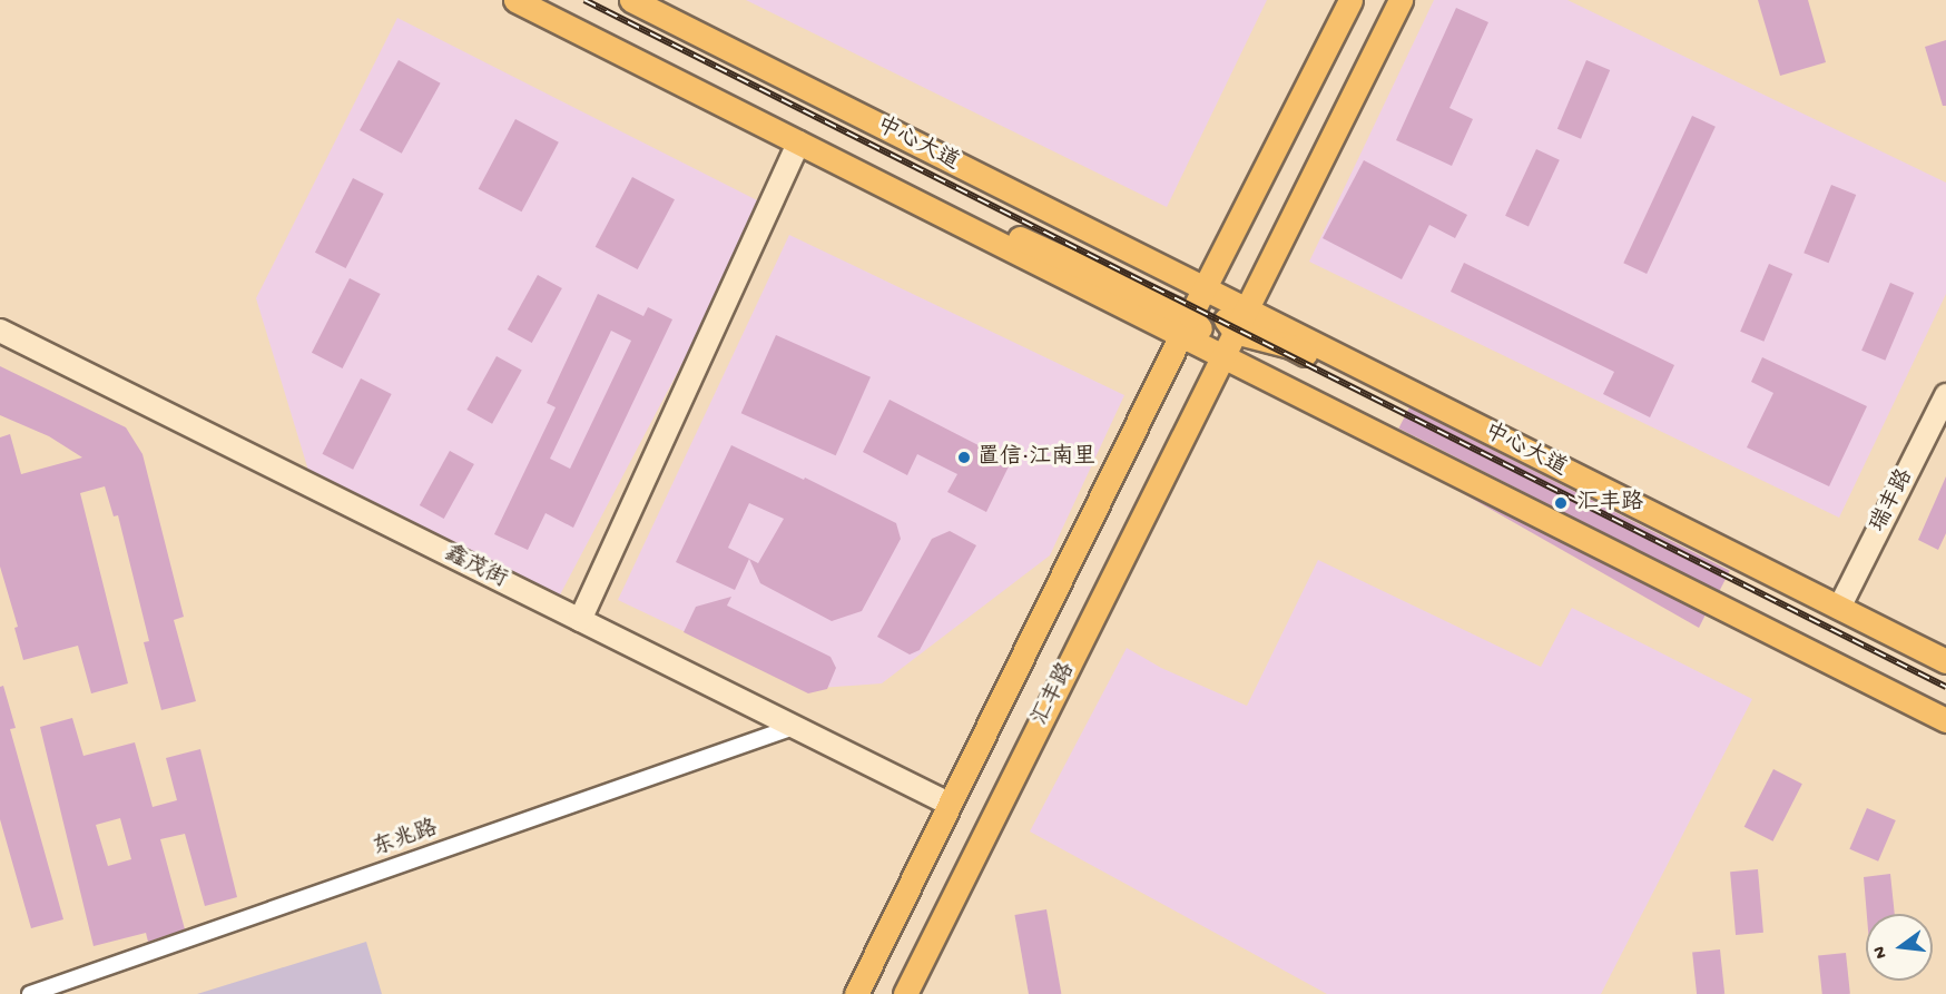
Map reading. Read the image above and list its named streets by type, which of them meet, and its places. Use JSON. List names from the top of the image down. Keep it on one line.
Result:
{"streets":{"main road":["中心大道","汇丰路"],"street":["瑞丰路","鑫茂街","东兆路"]},"crossings":[["中心大道","瑞丰路"],["中心大道","汇丰路"],["鑫茂街","汇丰路"],["鑫茂街","东兆路"]],"places":["置信·江南里","汇丰路"],"north":"left"}
